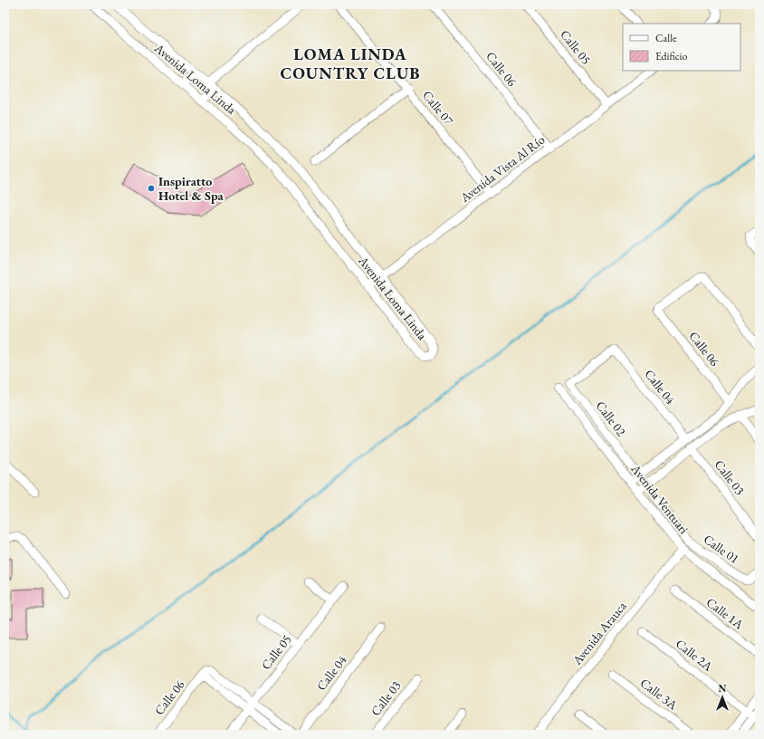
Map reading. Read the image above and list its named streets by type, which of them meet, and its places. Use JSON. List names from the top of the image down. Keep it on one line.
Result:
{"streets":{"street":["Calle 05","Calle 06","Avenida Loma Linda","Calle 07","Avenida Vista Al Río","Calle 04","Calle 02","Calle 03","Avenida Ventuari","Calle 01","Calle 1A","Avenida Arauca","Calle 2A","Calle 3A"]},"crossings":[["Calle 05","Calle 06"],["Calle 05","Avenida Vista Al Río"],["Calle 06","Avenida Vista Al Río"],["Avenida Loma Linda","Avenida Vista Al Río"],["Calle 07","Avenida Vista Al Río"],["Calle 04","Calle 02"],["Avenida Ventuari","Avenida Arauca"]],"districts":["LOMA LINDA COUNTRY CLUB"],"places":["Inspiratto Hotel & Spa"],"legend":["Calle","Edificio"],"north":"top"}
